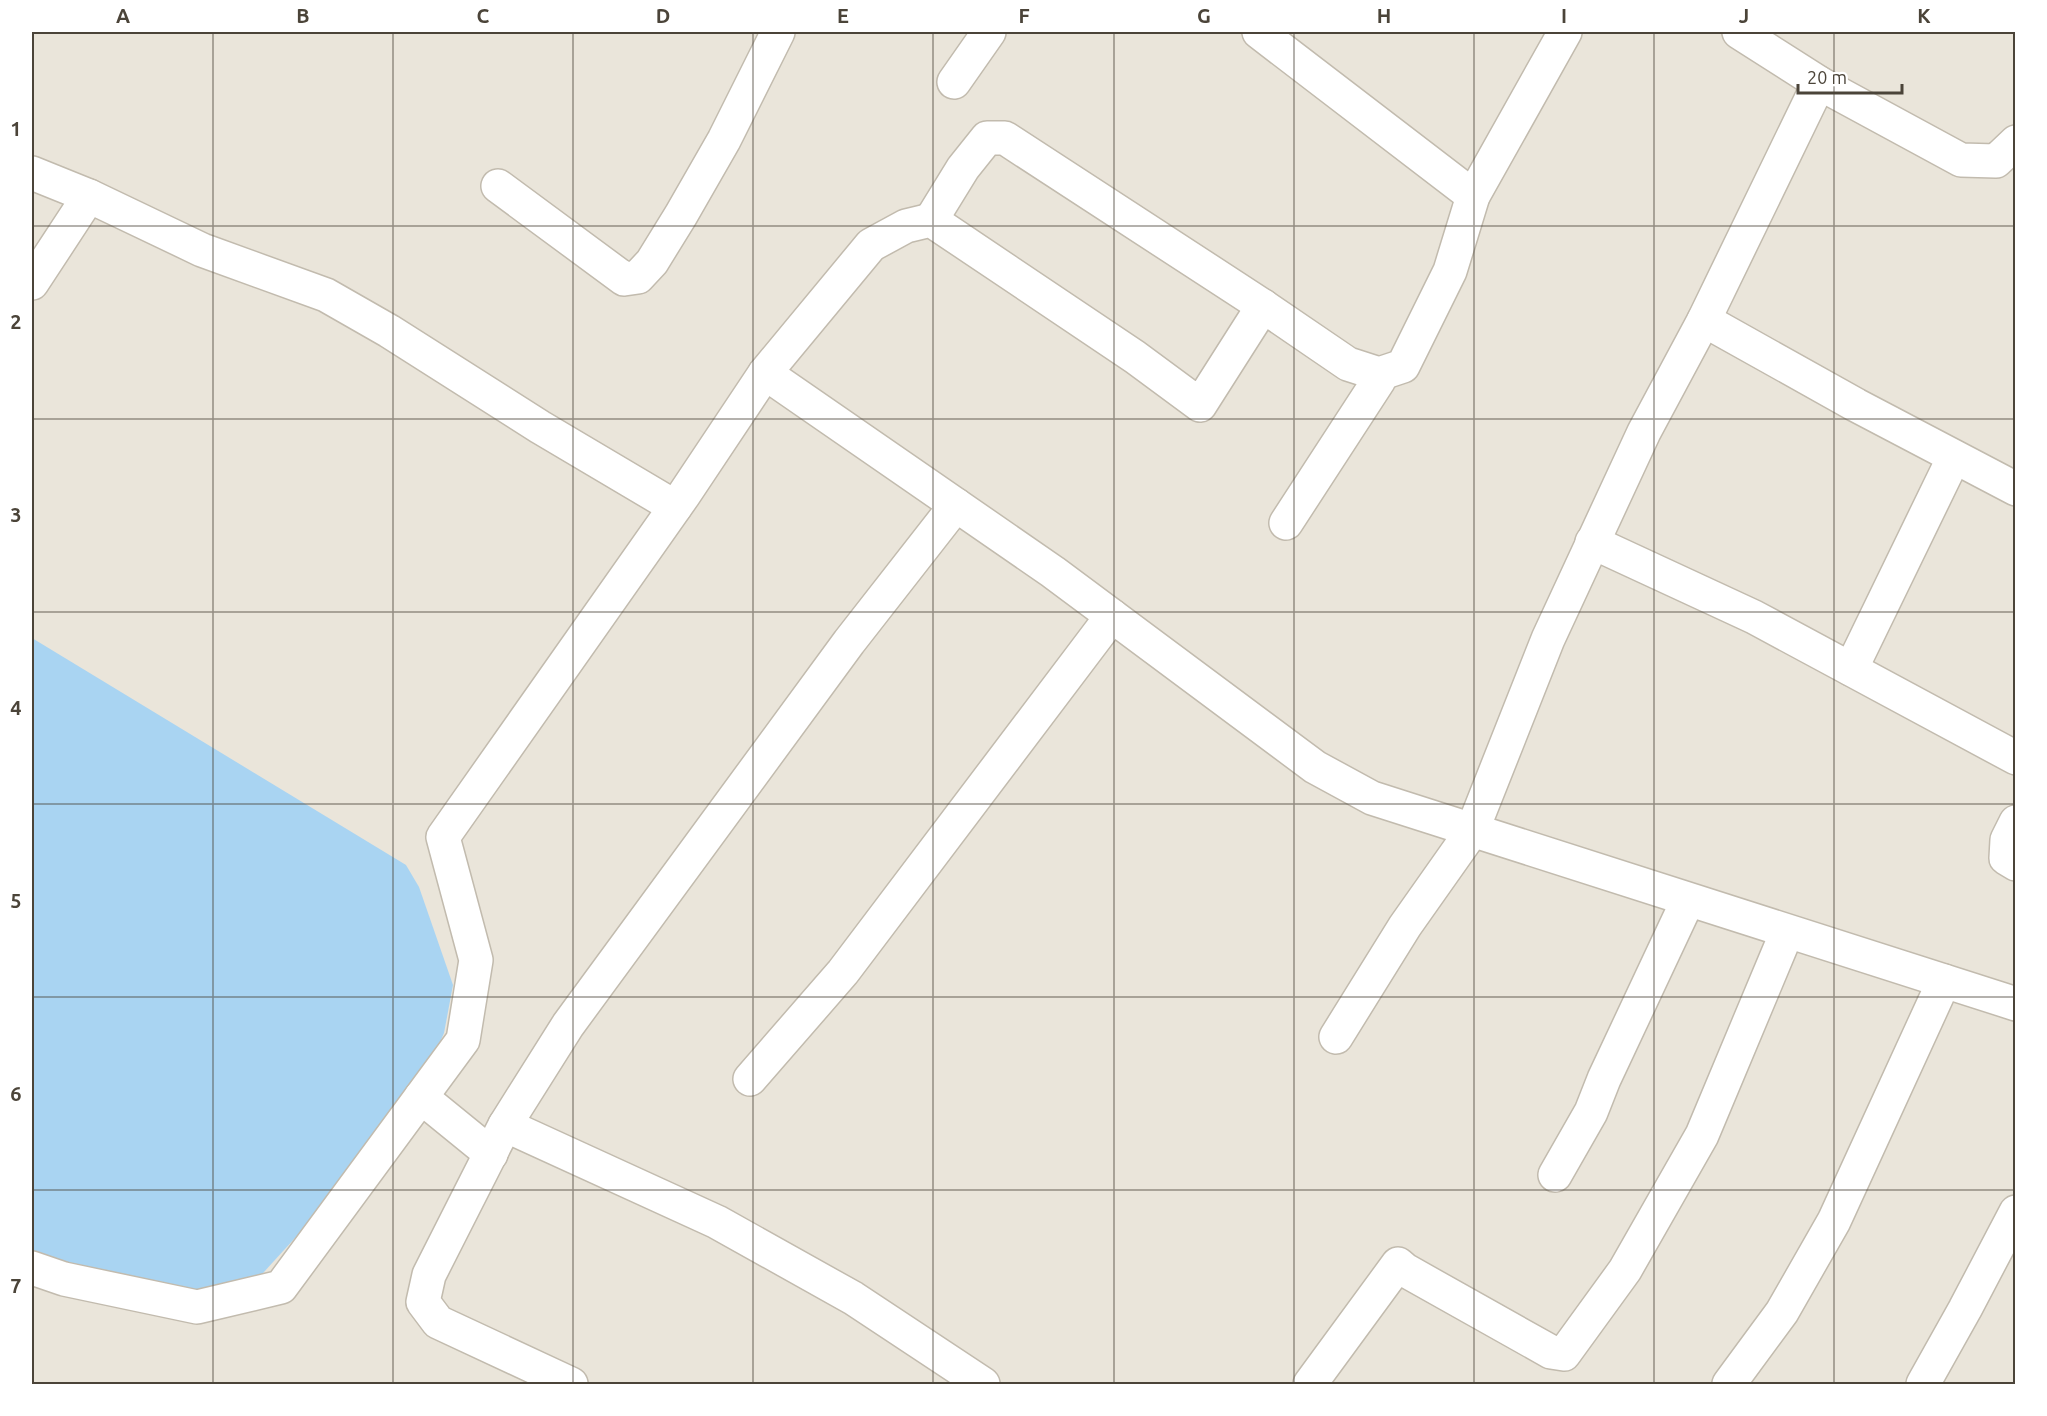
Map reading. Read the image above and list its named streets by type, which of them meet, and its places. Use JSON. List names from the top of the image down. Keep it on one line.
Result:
{"scale_bar":"20 m","grid":{"columns":["A","B","C","D","E","F","G","H","I","J","K"],"rows":["1","2","3","4","5","6","7"]}}
